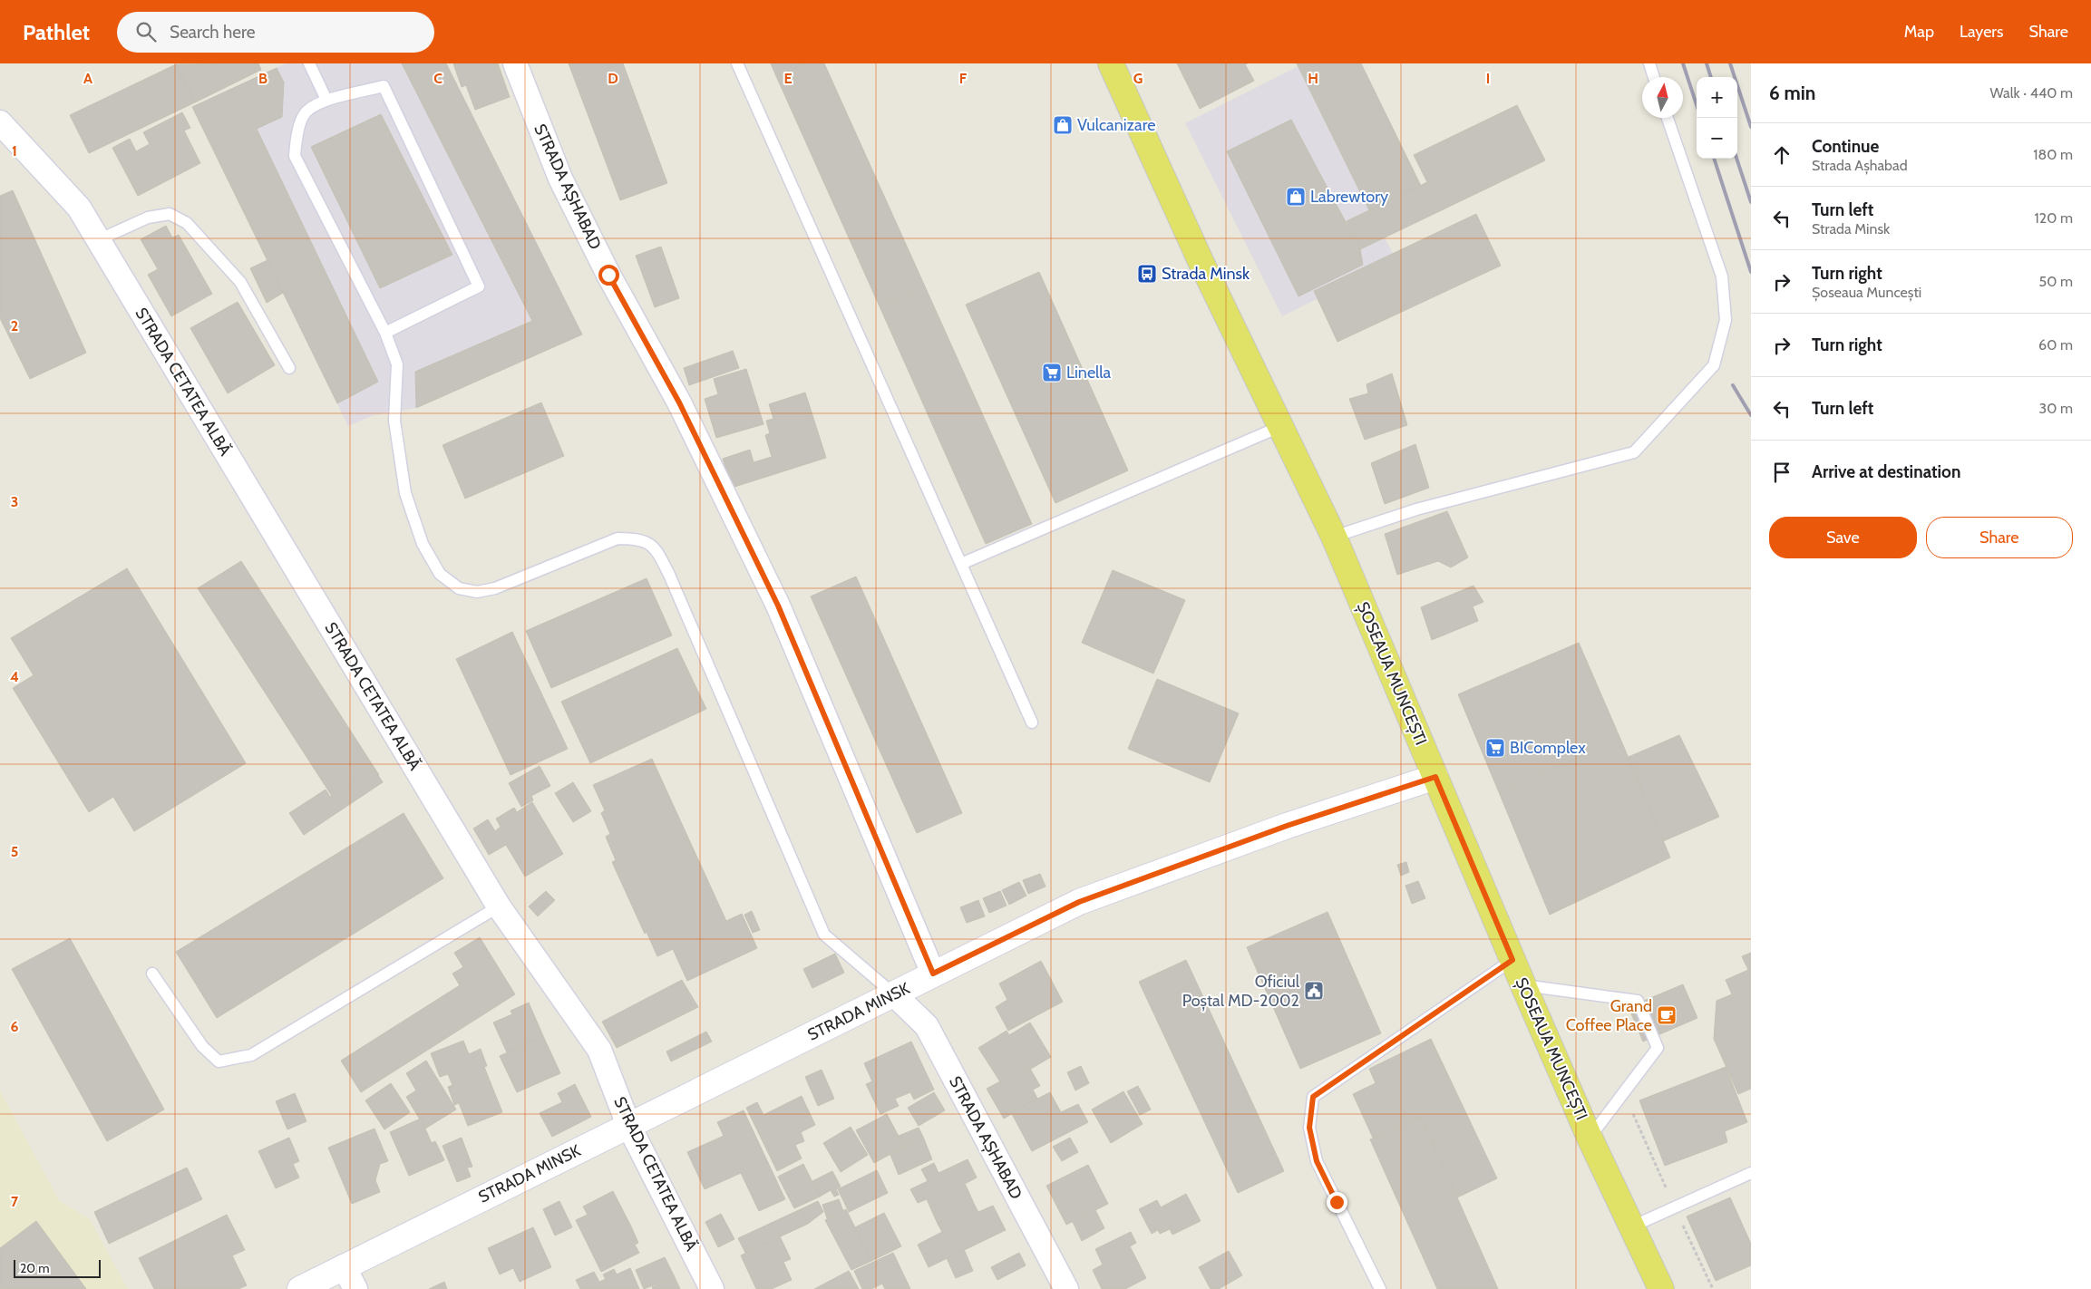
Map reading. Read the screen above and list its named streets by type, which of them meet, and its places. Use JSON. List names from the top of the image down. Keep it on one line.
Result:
{"streets":{"main road":["ȘOSEAUA MUNCEȘTI"],"street":["STRADA AȘHABAD","STRADA CETATEA ALBĂ","STRADA MINSK"]},"crossings":[["STRADA AȘHABAD","STRADA MINSK"],["STRADA CETATEA ALBĂ","STRADA MINSK"],["ȘOSEAUA MUNCEȘTI","STRADA MINSK"]],"places":{"shop":["Vulcanizare","Labrewtory"],"bus stop":["Strada Minsk"],"supermarket":["Linella","BIComplex"],"public building":["Oficiul Poștal MD-2002"],"cafe":["Grand Coffee Place"]},"scale_bar":"20 m","north":"top","page":{"header":"Pathlet","search":"Search here","nav":["Map","Layers","Share"],"heading":["6 min","Walk · 440 m"],"map_buttons":["+","−"],"list":[["Continue","Strada Așhabad","180 m"],["Turn left","Strada Minsk","120 m"],["Turn right","Șoseaua Muncești","50 m"],["Turn right","60 m"],["Turn left","30 m"],"Arrive at destination"],"buttons":["Save","Share"],"scale":"20 m"},"grid":{"columns":["A","B","C","D","E","F","G","H","I"],"rows":["1","2","3","4","5","6","7"]}}
